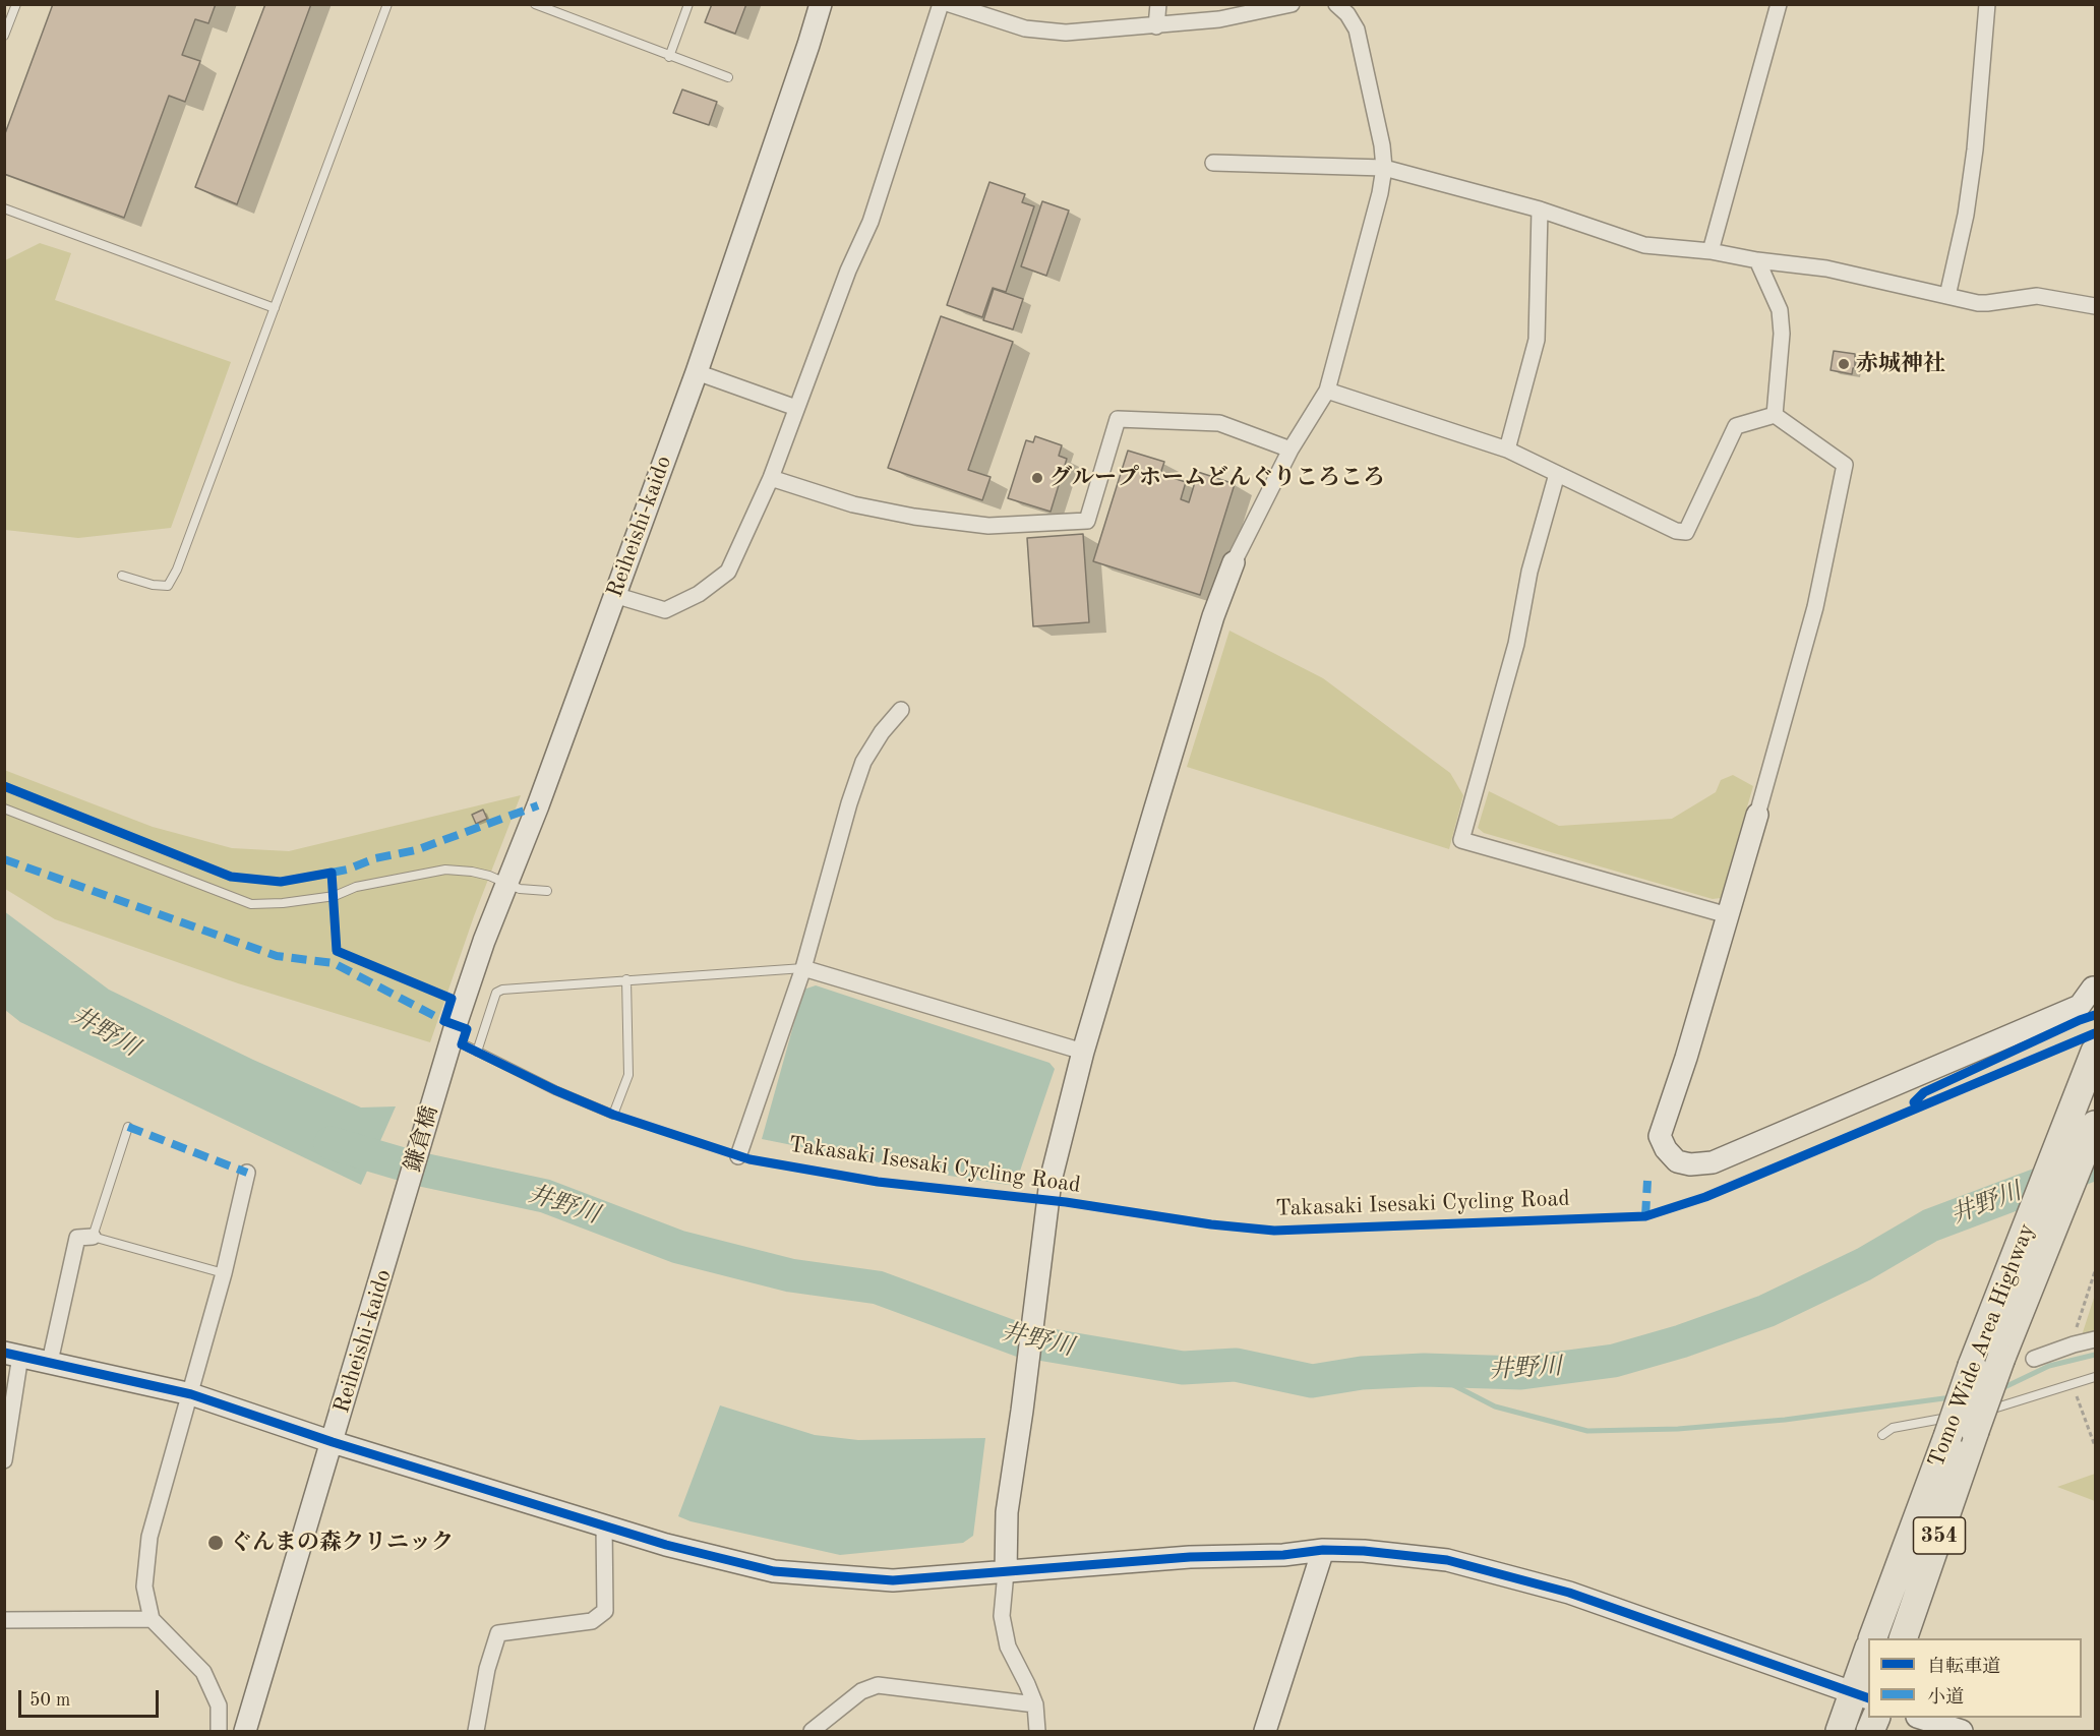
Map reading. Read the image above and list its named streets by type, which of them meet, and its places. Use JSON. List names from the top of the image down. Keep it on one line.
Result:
{"streets":{"highway":["Tomo Wide Area Highway","354"],"street":["Reiheishi-kaido","鎌倉橋"],"cycle path":["Takasaki Isesaki Cycling Road"]},"crossings":[["Reiheishi-kaido","鎌倉橋"]],"water":["井野川"],"places":["赤城神社","グループホームどんぐりころころ","ぐんまの森クリニック"],"legend":["自転車道","小道"],"scale_bar":"50 m"}
